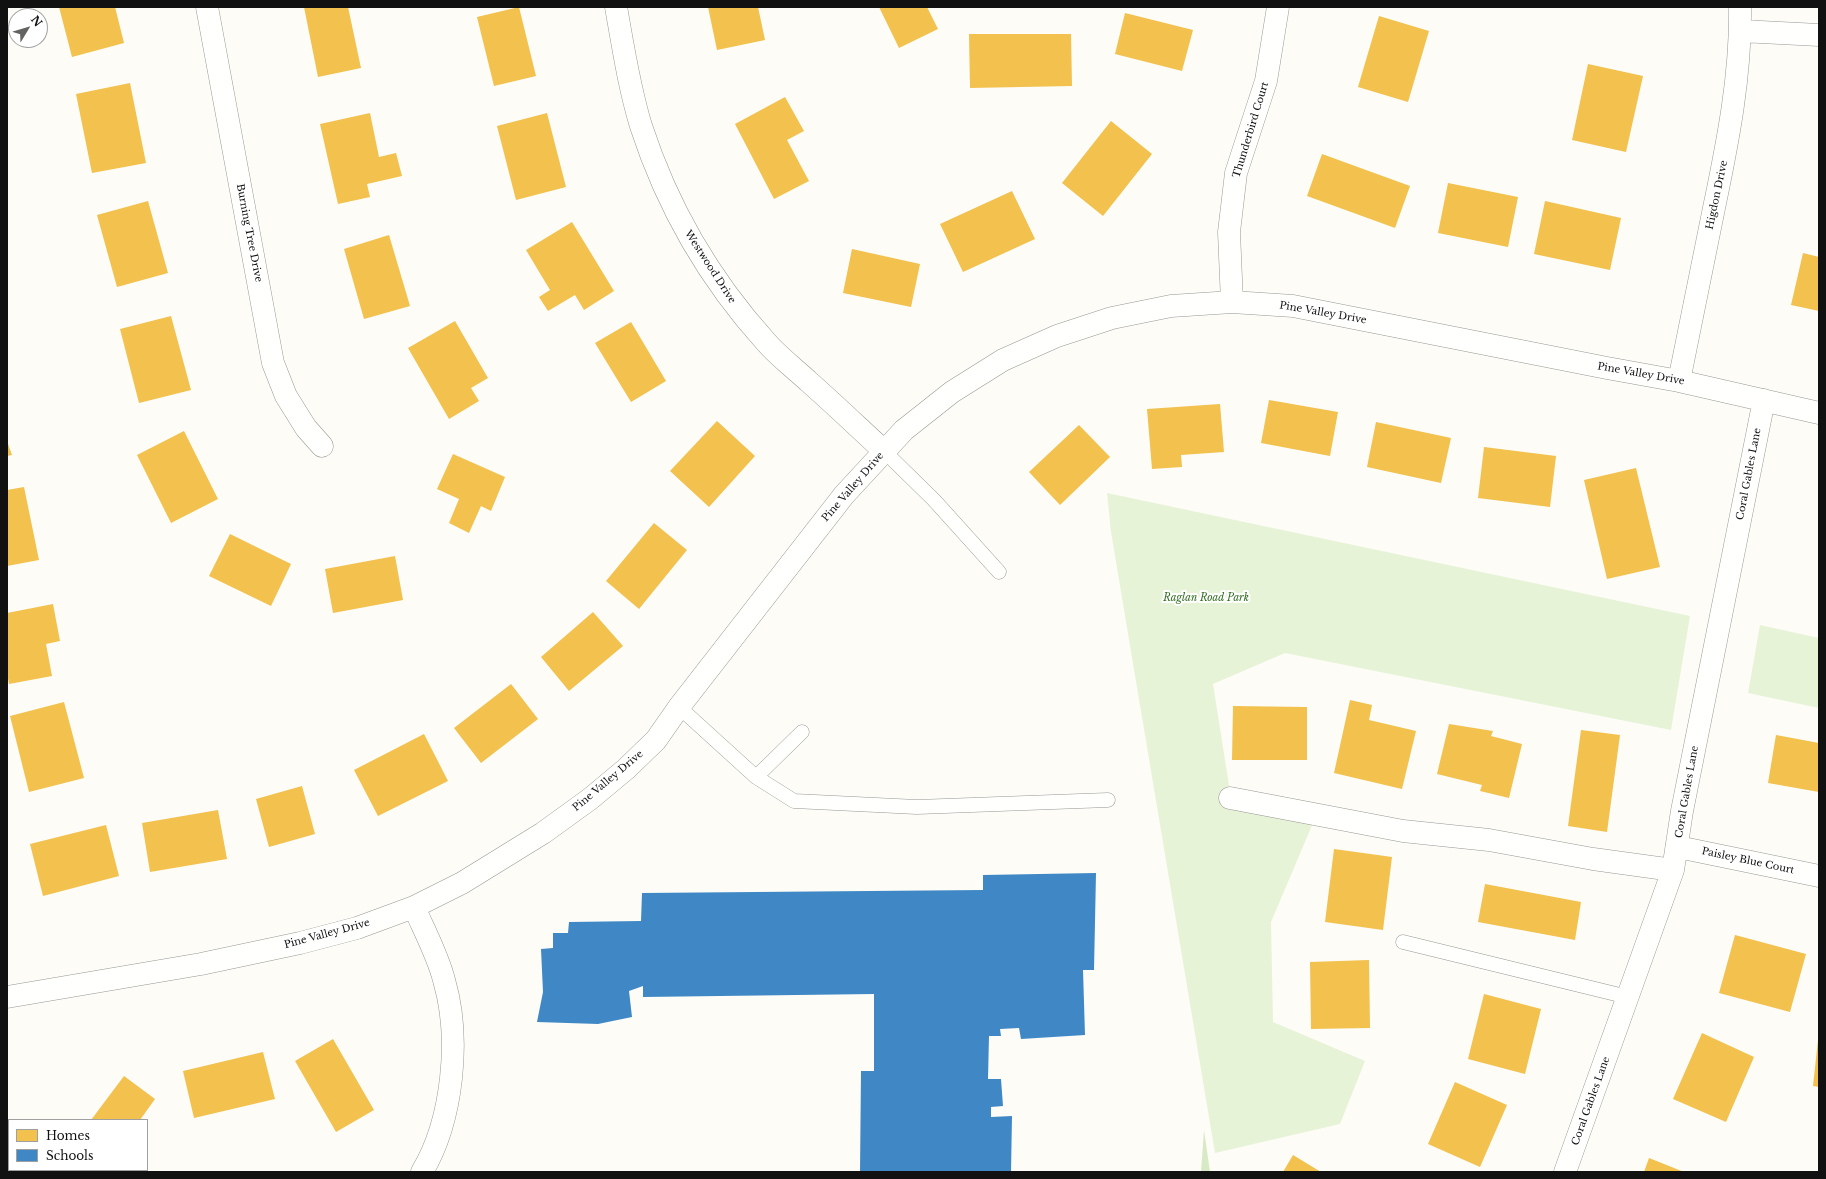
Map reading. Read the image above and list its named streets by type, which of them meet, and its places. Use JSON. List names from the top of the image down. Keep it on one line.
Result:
{"streets":{"street":["Thunderbird Court","Higdon Drive","Burning Tree Drive","Westwood Drive","Pine Valley Drive","Coral Gables Lane","Paisley Blue Court"]},"crossings":[["Thunderbird Court","Pine Valley Drive"],["Higdon Drive","Pine Valley Drive"],["Westwood Drive","Pine Valley Drive"],["Pine Valley Drive","Coral Gables Lane"],["Coral Gables Lane","Paisley Blue Court"]],"parks":["Raglan Road Park"],"legend":["Homes","Schools"],"north":"top right"}
